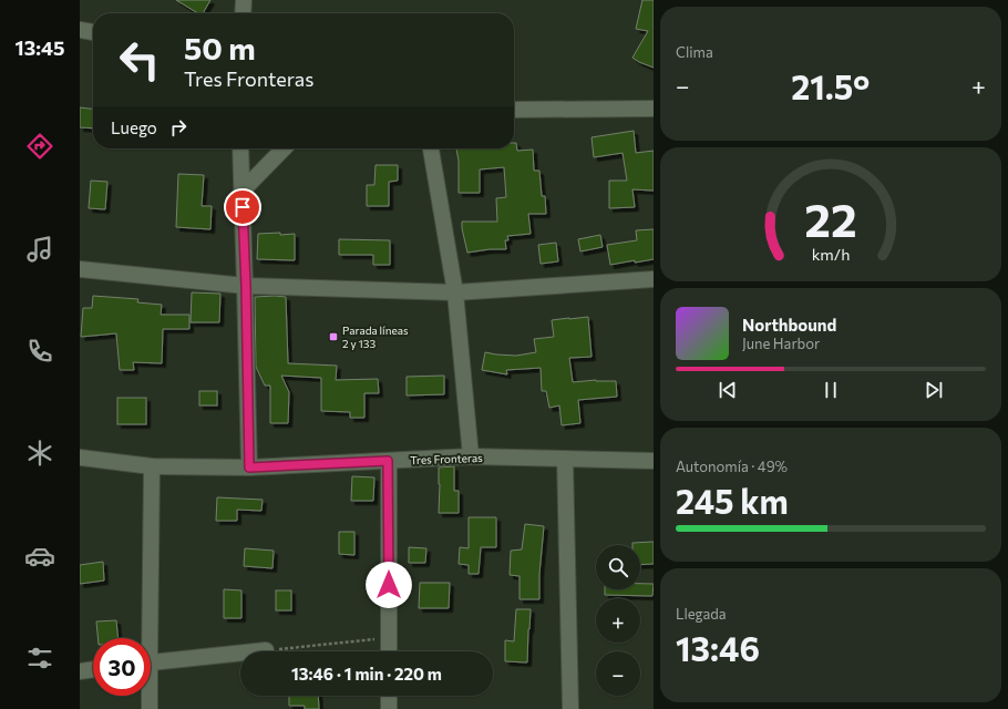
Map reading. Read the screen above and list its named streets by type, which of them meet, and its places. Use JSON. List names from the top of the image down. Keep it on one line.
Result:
{"streets":{"street":["Tres Fronteras"]},"places":{"transit":["Parada líneas 2 y 133"]},"page":{"tabs":"13:45","tile":["Clima",["Autonomía · 49%","245 km"],["Llegada","13:46"]],"turn":["50 m","Tres Fronteras"],"heat":["−","21.5°","+"],"then":"Luego","song":["Northbound","June Harbor"],"map_buttons":["+","−"],"limit":"30","trip":"13:46 · 1 min · 220 m","gauge":["22","km/h"]}}
